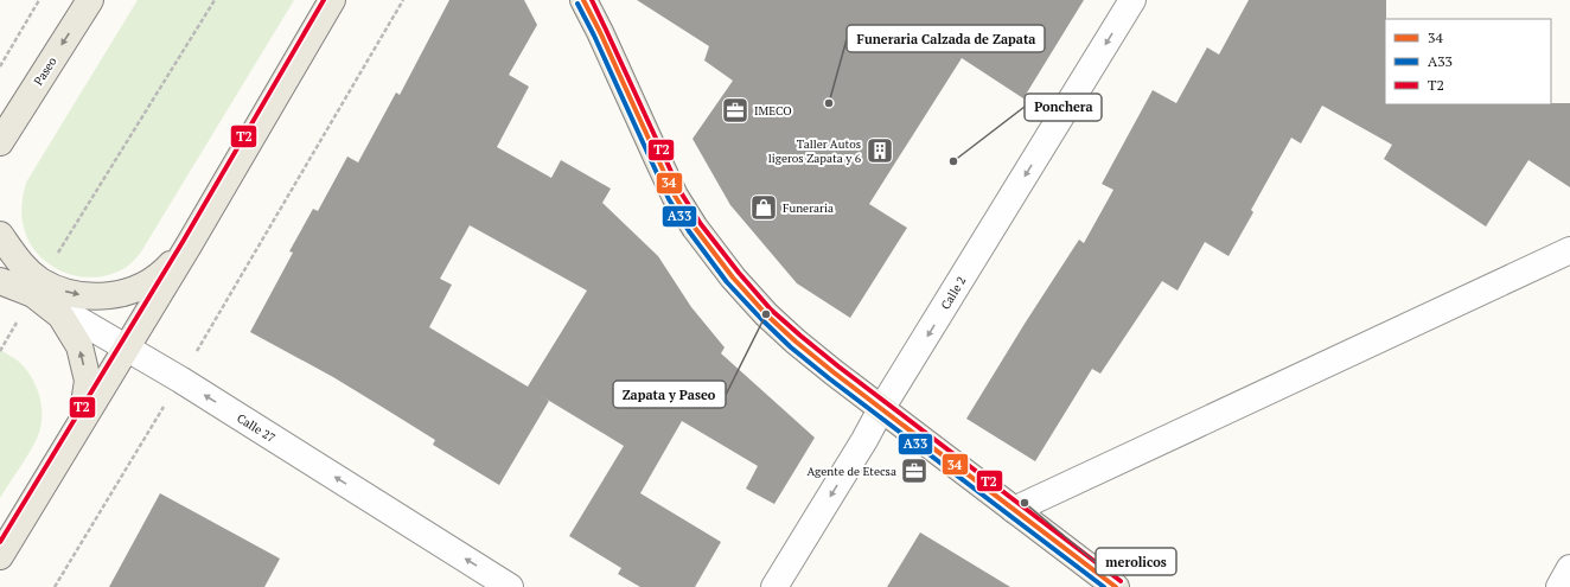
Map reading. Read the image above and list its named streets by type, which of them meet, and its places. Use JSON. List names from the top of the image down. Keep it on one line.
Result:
{"streets":{"main road":["Paseo"],"street":["Calle 2","Calle 27"]},"one_way":["Calle 2","Calle 27"],"places":{"other":["Funeraria Calzada de Zapata","Ponchera","Zapata y Paseo","merolicos"],"office":["IMECO","Agente de Etecsa"],"building":["Taller Autos ligeros Zapata y 6"],"shop":["Funeraria"]},"lines":["transit line 34","transit line T2","transit line A33"],"legend":["34","A33","T2"]}
